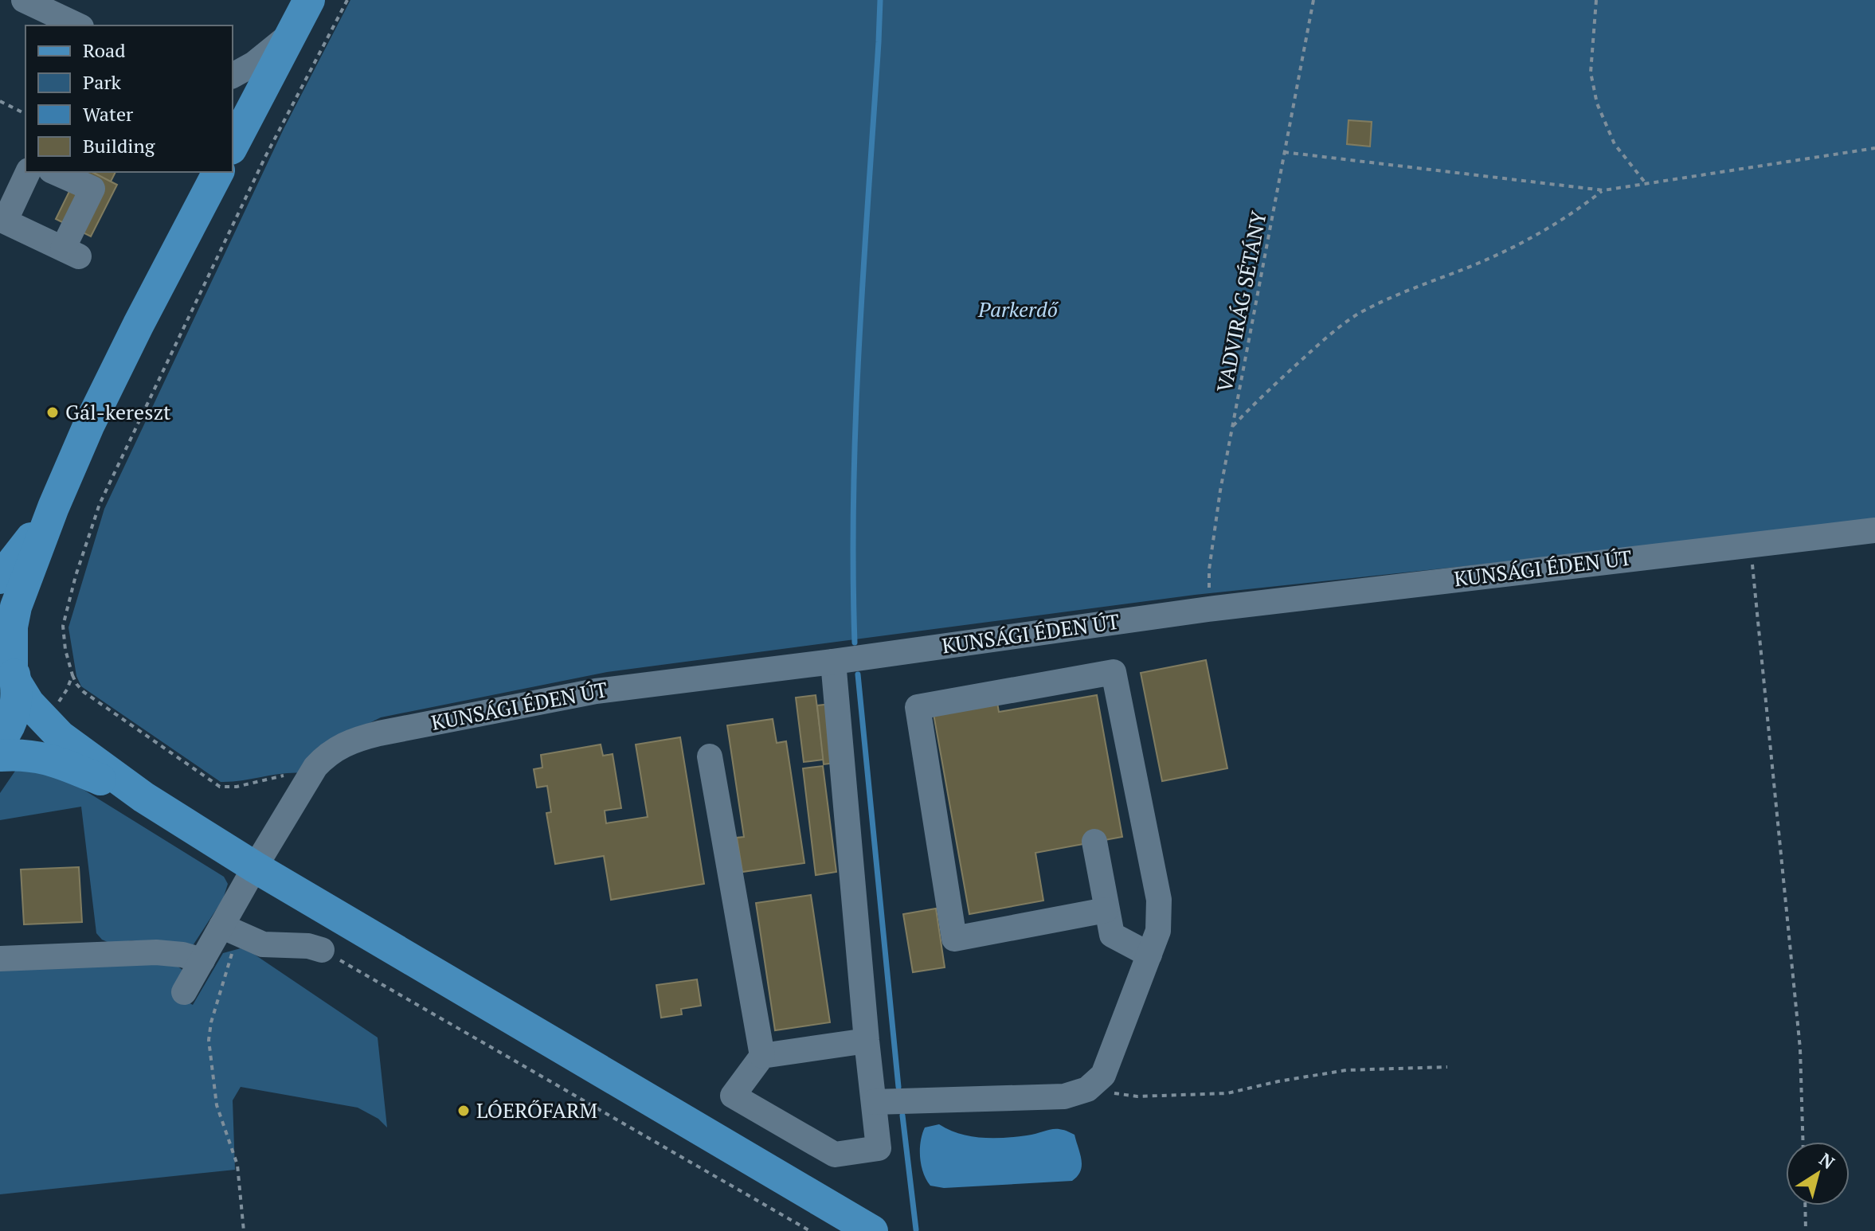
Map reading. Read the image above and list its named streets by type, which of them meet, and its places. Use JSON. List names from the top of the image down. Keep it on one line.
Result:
{"streets":{"street":["KUNSÁGI ÉDEN ÚT"],"path":["VADVIRÁG SÉTÁNY"]},"crossings":[["VADVIRÁG SÉTÁNY","KUNSÁGI ÉDEN ÚT"]],"parks":["Parkerdő"],"places":["Gál-kereszt","LÓERŐFARM"],"legend":["Road","Park","Water","Building"],"north":"top right"}
